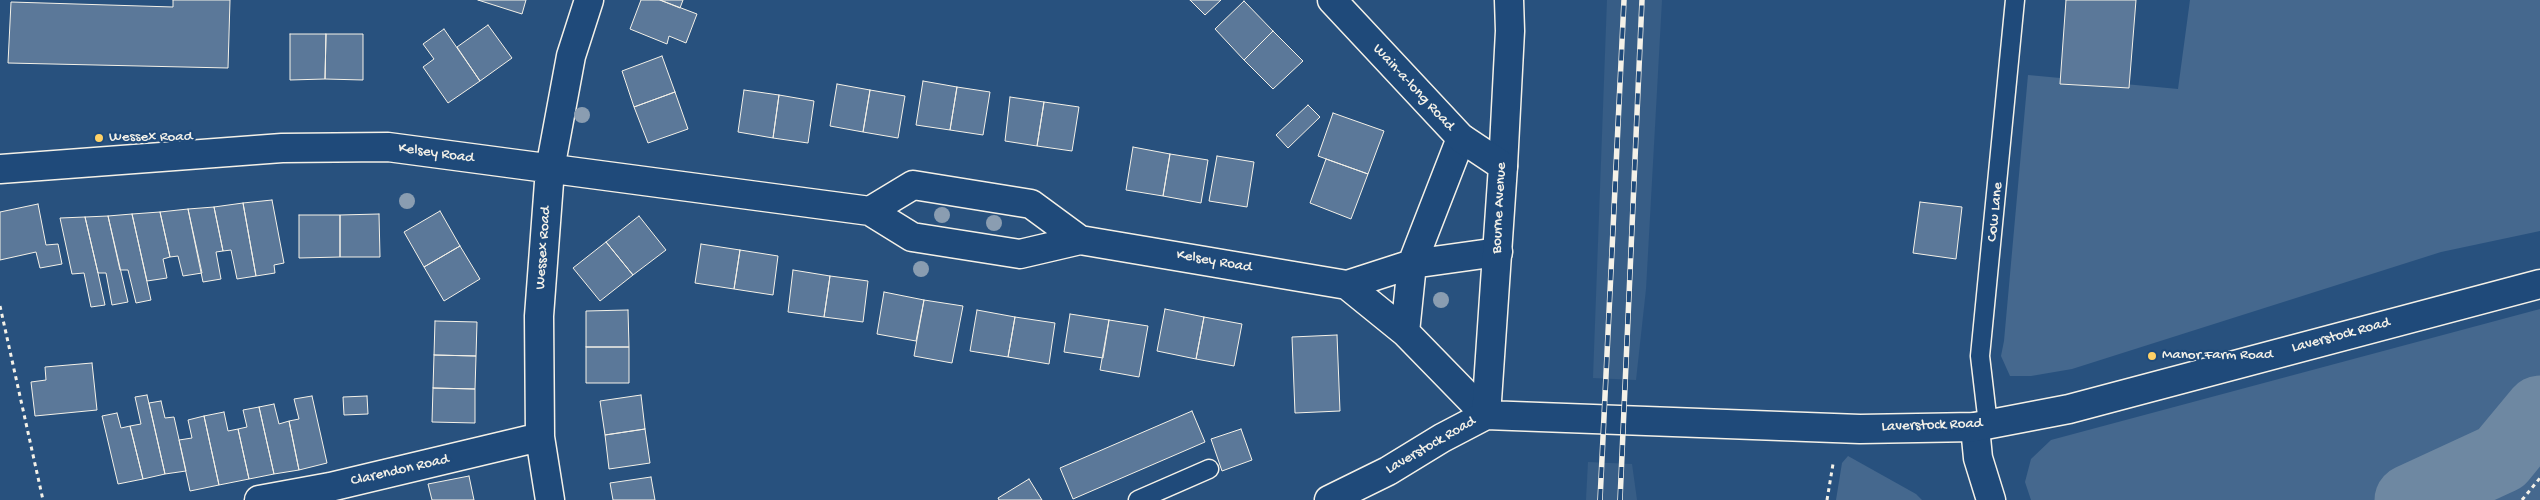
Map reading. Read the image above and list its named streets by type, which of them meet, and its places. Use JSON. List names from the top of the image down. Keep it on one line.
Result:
{"streets":{"street":["Wain-a-long Road","Kelsey Road","Bourne Avenue","Wessex Road","Laverstock Road","Clarendon Road"],"lane":["Cow Lane"]},"crossings":[["Wain-a-long Road","Bourne Avenue"],["Kelsey Road","Bourne Avenue"],["Kelsey Road","Wessex Road"],["Kelsey Road","Laverstock Road"],["Bourne Avenue","Laverstock Road"],["Cow Lane","Laverstock Road"],["Wessex Road","Clarendon Road"]],"places":["Wessex Road","Manor Farm Road"]}
